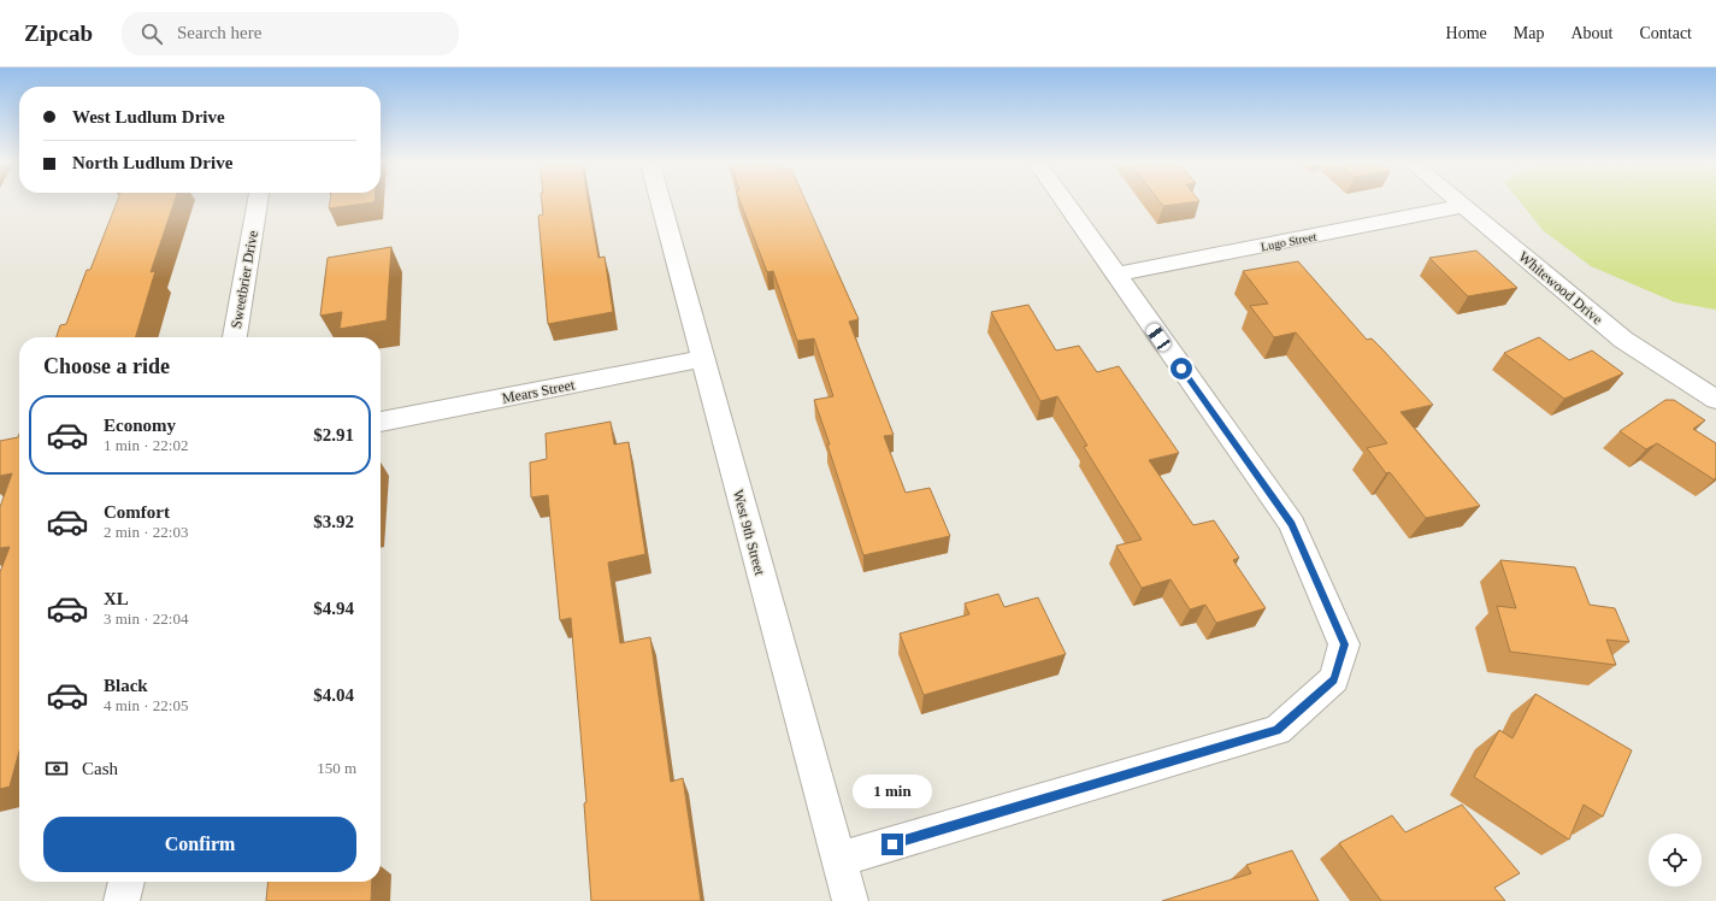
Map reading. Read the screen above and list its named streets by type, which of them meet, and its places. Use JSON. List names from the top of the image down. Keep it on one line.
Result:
{"streets":{"street":["Lugo Street","Sweetbrier Drive","Whitewood Drive","Mears Street","West 9th Street"]},"crossings":[["Lugo Street","Whitewood Drive"],["Mears Street","West 9th Street"]],"page":{"header":"Zipcab","search":"Search here","nav":["Home","Map","About","Contact"],"banner":["West Ludlum Drive","North Ludlum Drive"],"heading":"Choose a ride","list":[{"name":"Economy","note":"1 min · 22:02","value":"$2.91"},{"name":"Comfort","note":"2 min · 22:03","value":"$3.92"},{"name":"XL","note":"3 min · 22:04","value":"$4.94"},{"name":"Black","note":"4 min · 22:05","value":"$4.04"}],"pay":["Cash","150 m"],"bubble":"1 min","buttons":"Confirm"}}
